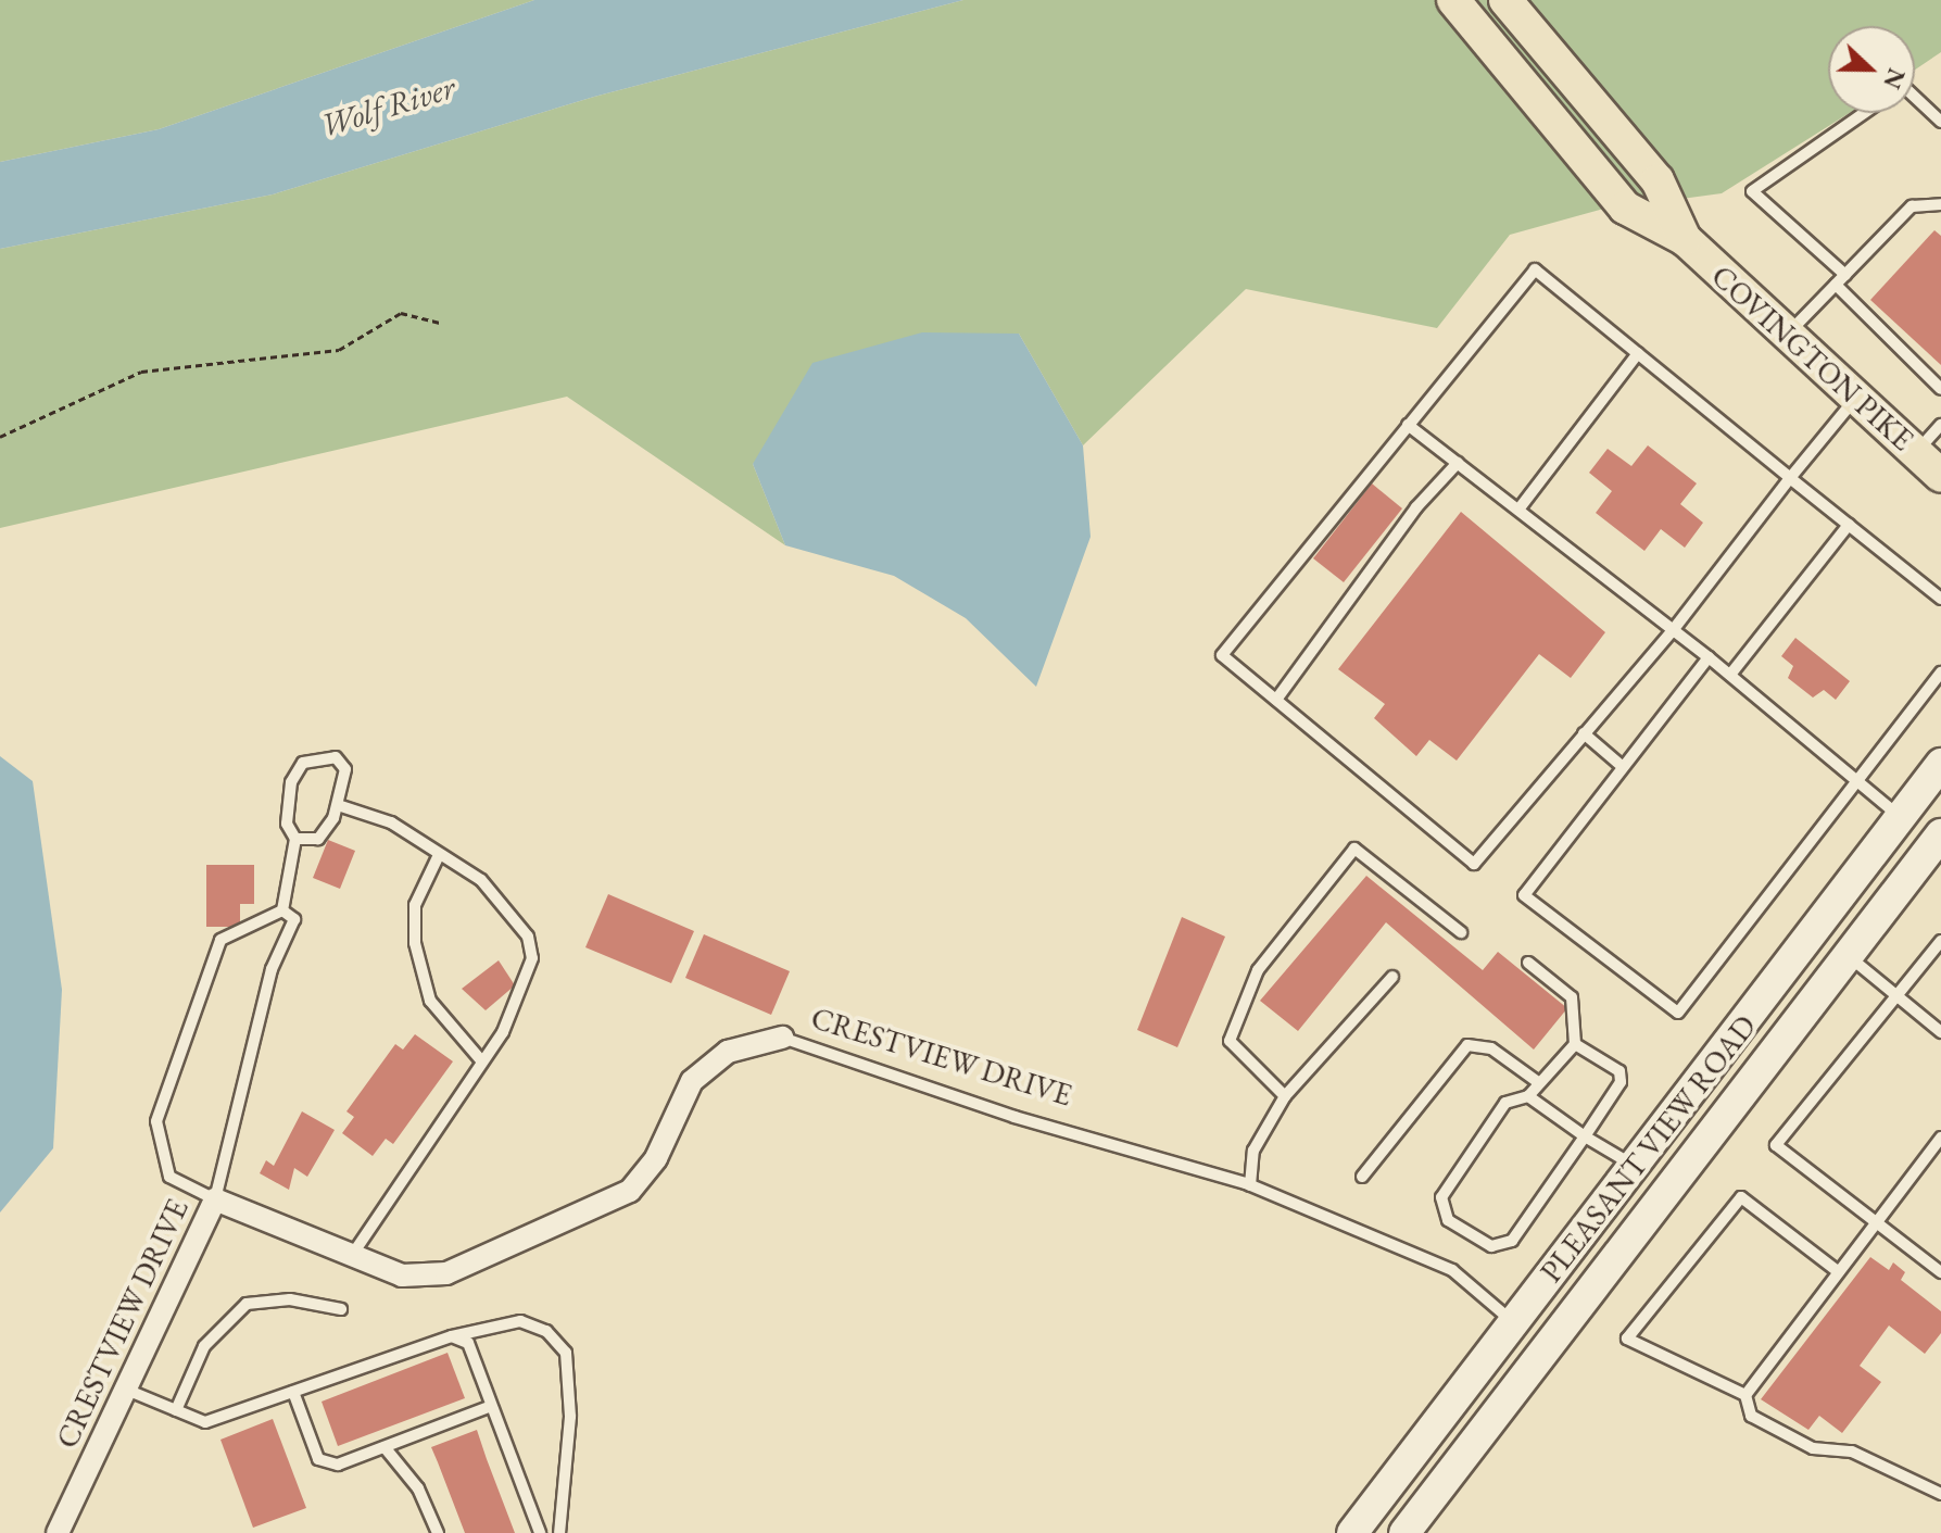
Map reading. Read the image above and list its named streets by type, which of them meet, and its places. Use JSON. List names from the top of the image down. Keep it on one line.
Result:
{"streets":{"main road":["COVINGTON PIKE","PLEASANT VIEW ROAD"],"street":["CRESTVIEW DRIVE"]},"crossings":[["CRESTVIEW DRIVE","PLEASANT VIEW ROAD"]],"water":["Wolf River"],"north":"right"}
